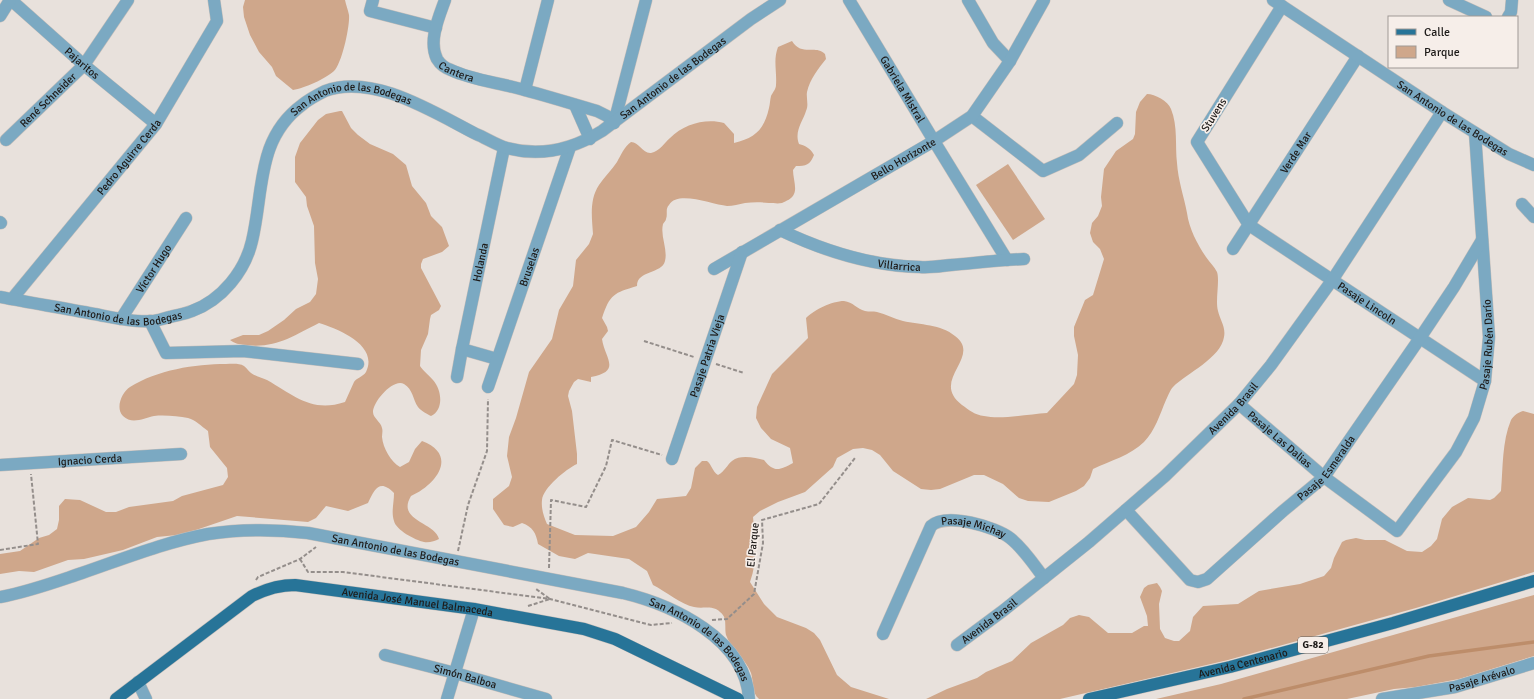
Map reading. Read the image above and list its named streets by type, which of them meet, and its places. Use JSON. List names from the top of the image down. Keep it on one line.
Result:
{"streets":{"main road":["Avenida José Manuel Balmaceda","G-82","Avenida Centenario"],"street":["Pajaritos","Cantera","San Antonio de las Bodegas","Gabriela Mistral","René Schneider","Stuvens","Verde Mar","Pedro Aguirre Cerda","Bello Horizonte","Holanda","Villarrica","Bruselas","Víctor Hugo","Pasaje Lincoln","Pasaje Rubén Darío","Pasaje Patria Vieja","Avenida Brasil","Pasaje Las Dalias","Ignacio Cerda","Pasaje Esmeralda","Pasaje Michay","Simón Balboa","Pasaje Arévalo"],"path":["El Parque"]},"crossings":[["Pajaritos","René Schneider"],["Pajaritos","Pedro Aguirre Cerda"],["Cantera","San Antonio de las Bodegas"],["San Antonio de las Bodegas","Stuvens"],["San Antonio de las Bodegas","Verde Mar"],["San Antonio de las Bodegas","Pedro Aguirre Cerda"],["San Antonio de las Bodegas","Holanda"],["San Antonio de las Bodegas","Bruselas"],["San Antonio de las Bodegas","Víctor Hugo"],["San Antonio de las Bodegas","Pasaje Rubén Darío"],["San Antonio de las Bodegas","Avenida Brasil"],["San Antonio de las Bodegas","El Parque"],["Gabriela Mistral","Bello Horizonte"],["Gabriela Mistral","Villarrica"],["Stuvens","Verde Mar"],["Stuvens","Pasaje Lincoln"],["Verde Mar","Pasaje Lincoln"],["Bello Horizonte","Villarrica"],["Bello Horizonte","Pasaje Patria Vieja"],["Pasaje Lincoln","Pasaje Rubén Darío"],["Pasaje Lincoln","Avenida Brasil"],["Pasaje Lincoln","Pasaje Esmeralda"],["Pasaje Rubén Darío","Pasaje Las Dalias"],["Pasaje Rubén Darío","Pasaje Esmeralda"],["Avenida Brasil","Pasaje Las Dalias"],["Avenida Brasil","Pasaje Esmeralda"],["Avenida Brasil","Pasaje Michay"],["Pasaje Las Dalias","Pasaje Esmeralda"]],"legend":["Calle","Parque"]}
